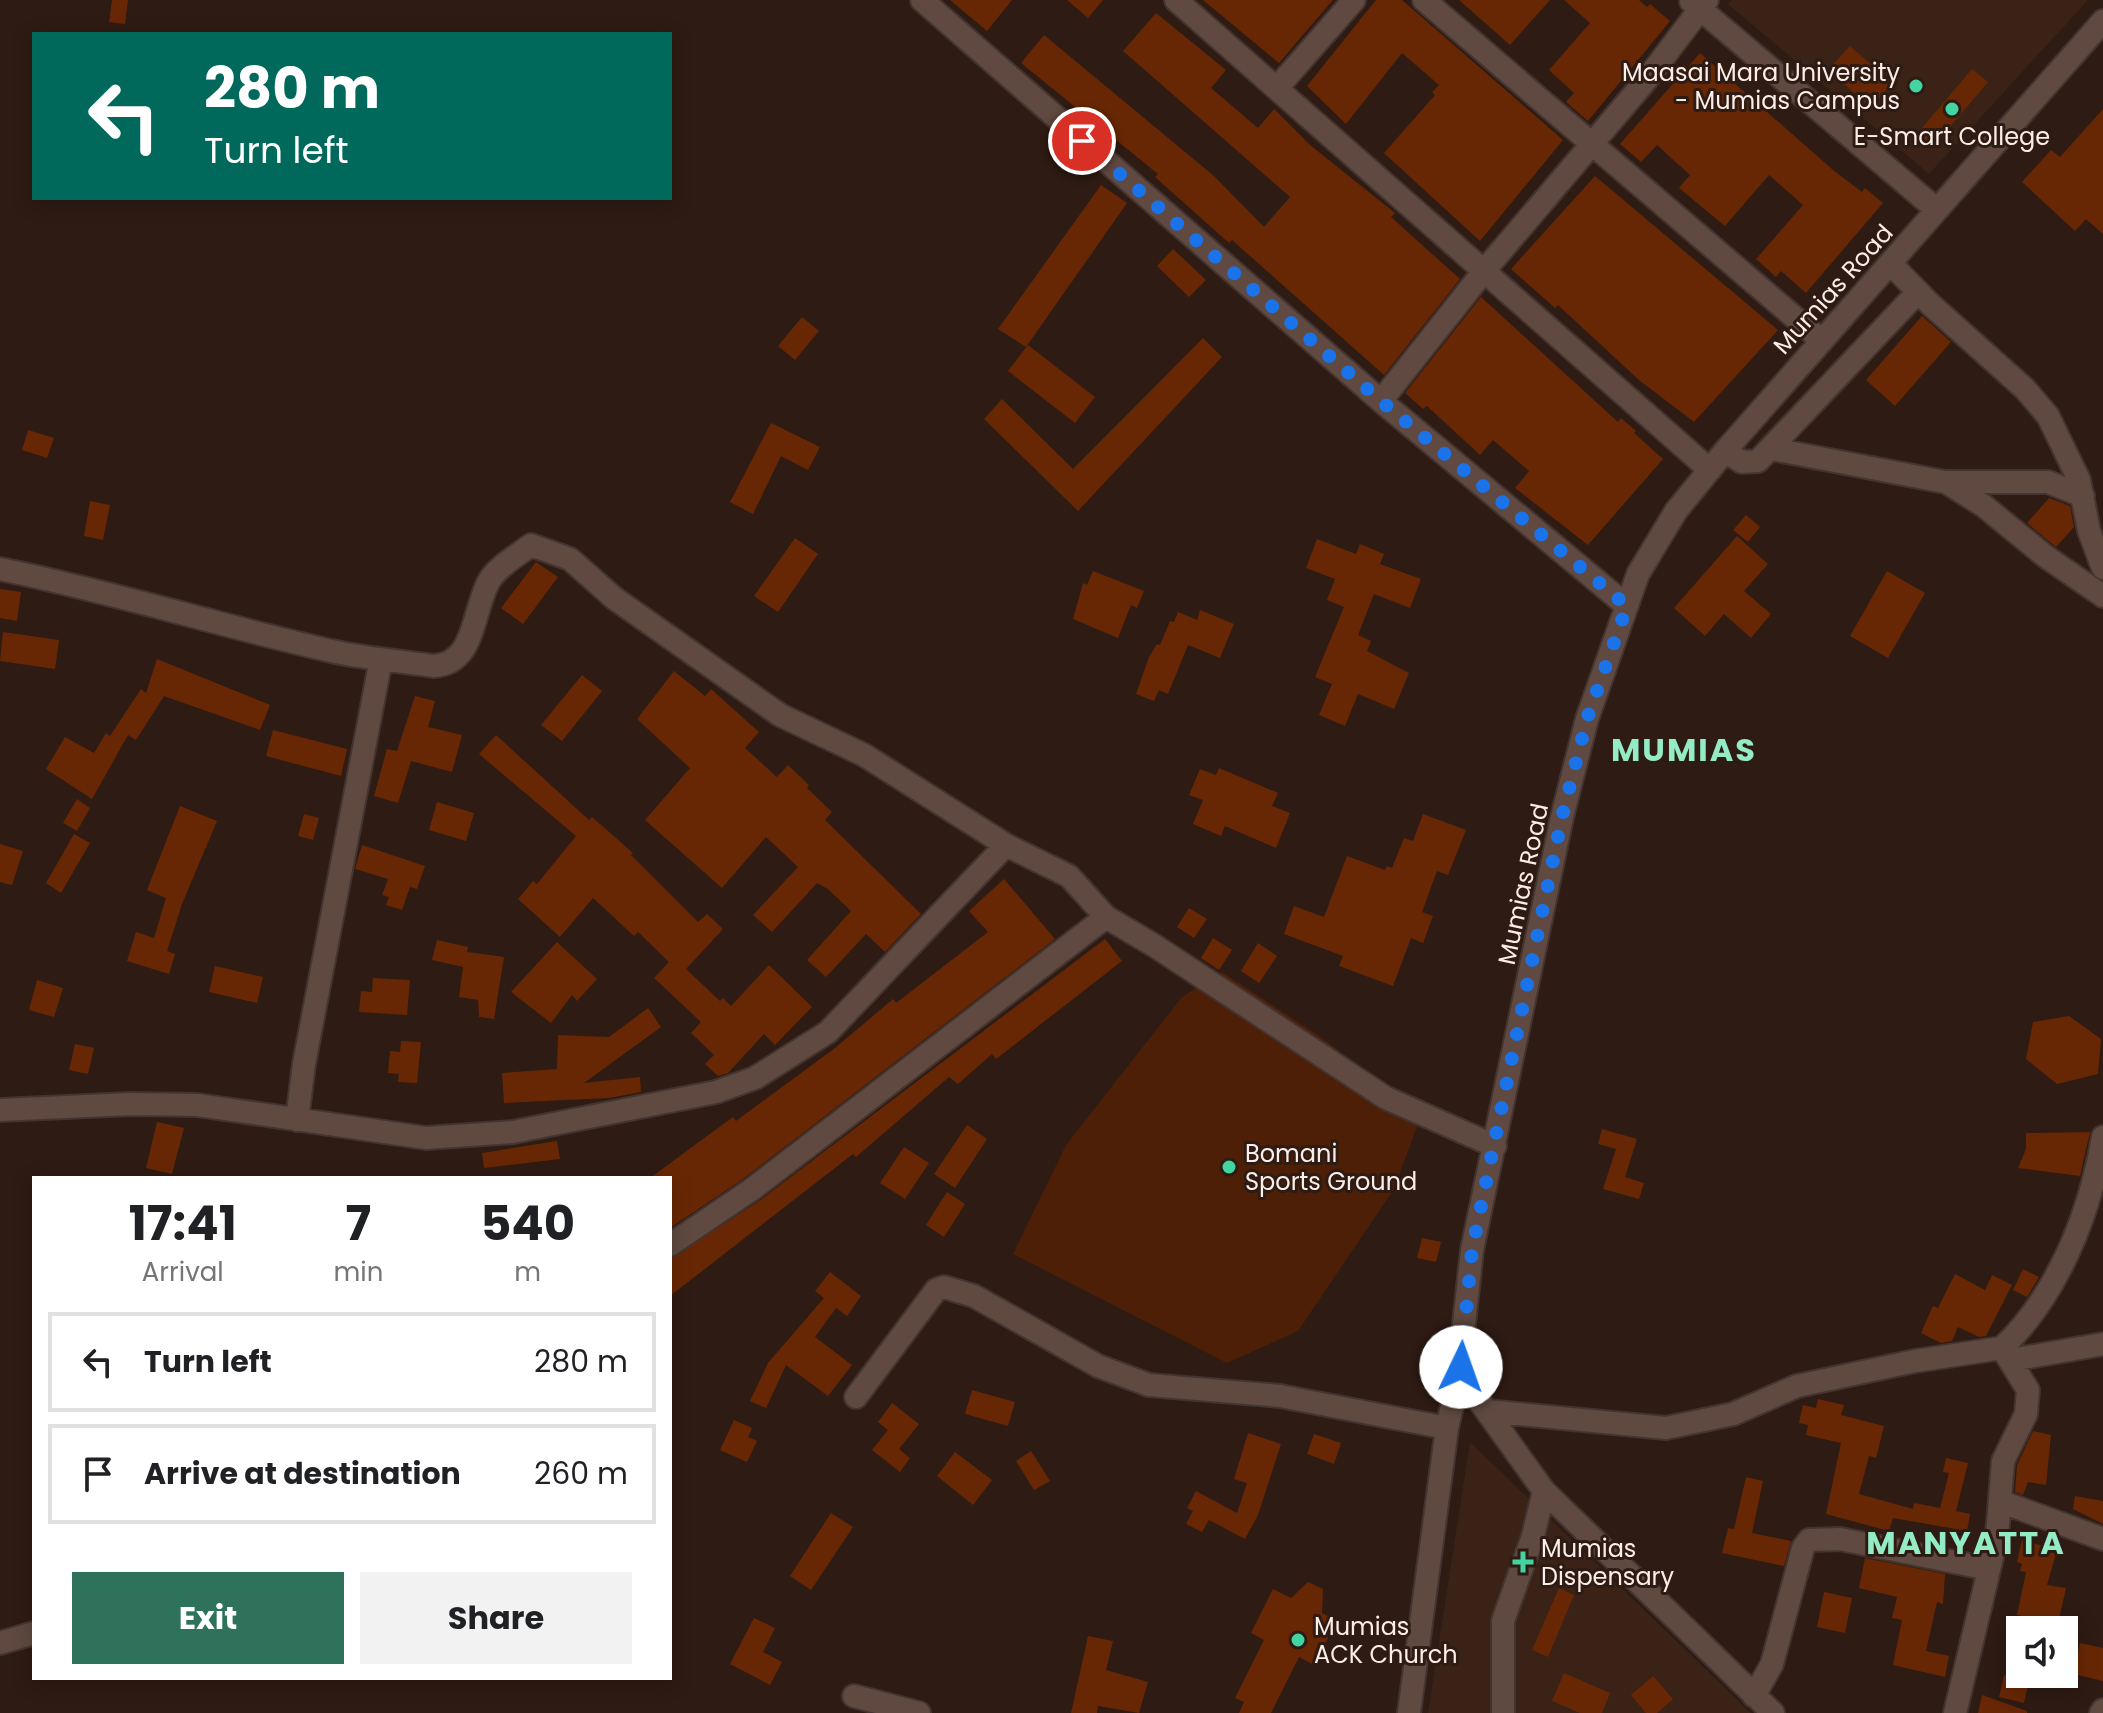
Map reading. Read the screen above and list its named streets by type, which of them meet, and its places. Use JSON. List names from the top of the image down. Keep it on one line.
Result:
{"streets":{"street":["Mumias Road"]},"districts":["MUMIAS","MANYATTA"],"places":{"other":["Maasai Mara University - Mumias Campus","E-Smart College","Bomani Sports Ground","Mumias ACK Church"],"health":["Mumias Dispensary"]},"page":{"turn":["280 m","Turn left"],"eta":["17:41","Arrival","7","min","540","m"],"list":[{"name":"Turn left","value":"280 m"},{"name":"Arrive at destination","value":"260 m"}],"buttons":["Exit","Share"]}}
